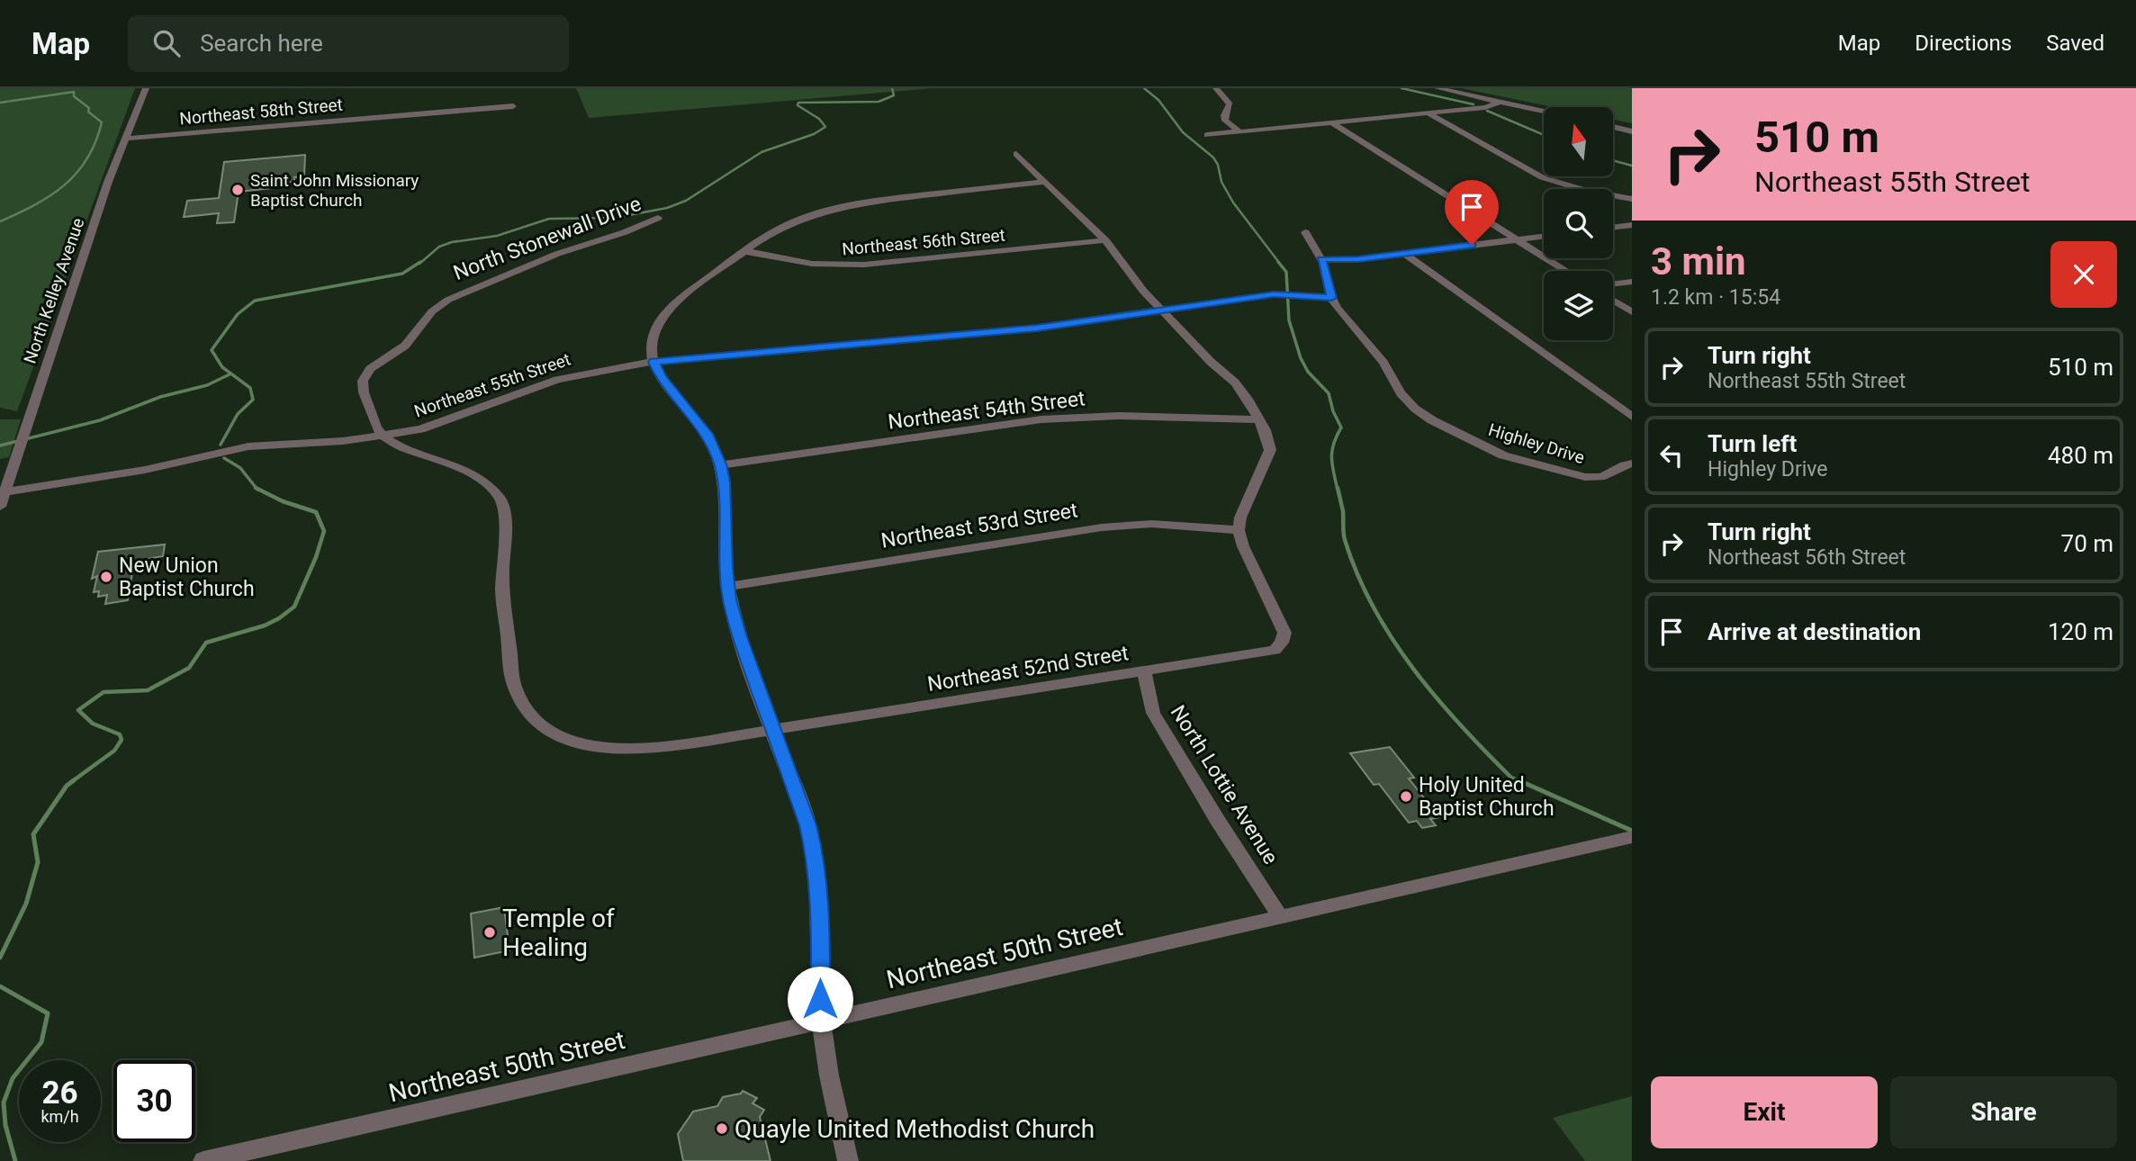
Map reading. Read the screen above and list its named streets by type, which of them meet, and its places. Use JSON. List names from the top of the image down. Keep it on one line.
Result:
{"streets":{"street":["Northeast 58th Street","North Stonewall Drive","Northeast 56th Street","North Kelley Avenue","Northeast 55th Street","Northeast 54th Street","Highley Drive","Northeast 53rd Street","Northeast 52nd Street","North Lottie Avenue","Northeast 50th Street"]},"crossings":[["Northeast 58th Street","North Kelley Avenue"],["North Stonewall Drive","Northeast 55th Street"],["North Kelley Avenue","Northeast 55th Street"],["Northeast 55th Street","Highley Drive"],["Northeast 53rd Street","Northeast 52nd Street"],["Northeast 52nd Street","North Lottie Avenue"],["North Lottie Avenue","Northeast 50th Street"]],"places":["Saint John Missionary Baptist Church","New Union Baptist Church","Holy United Baptist Church","Temple of Healing","Quayle United Methodist Church"],"north":"top","page":{"header":"Map","search":"Search here","nav":["Map","Directions","Saved"],"turn":["510 m","Northeast 55th Street"],"heading":["3 min","1.2 km · 15:54"],"list":[{"name":"Turn right","note":"Northeast 55th Street","value":"510 m"},{"name":"Turn left","note":"Highley Drive","value":"480 m"},{"name":"Turn right","note":"Northeast 56th Street","value":"70 m"},{"name":"Arrive at destination","value":"120 m"}],"speed":"26 km/h","limit":"30","buttons":["Exit","Share"]}}
